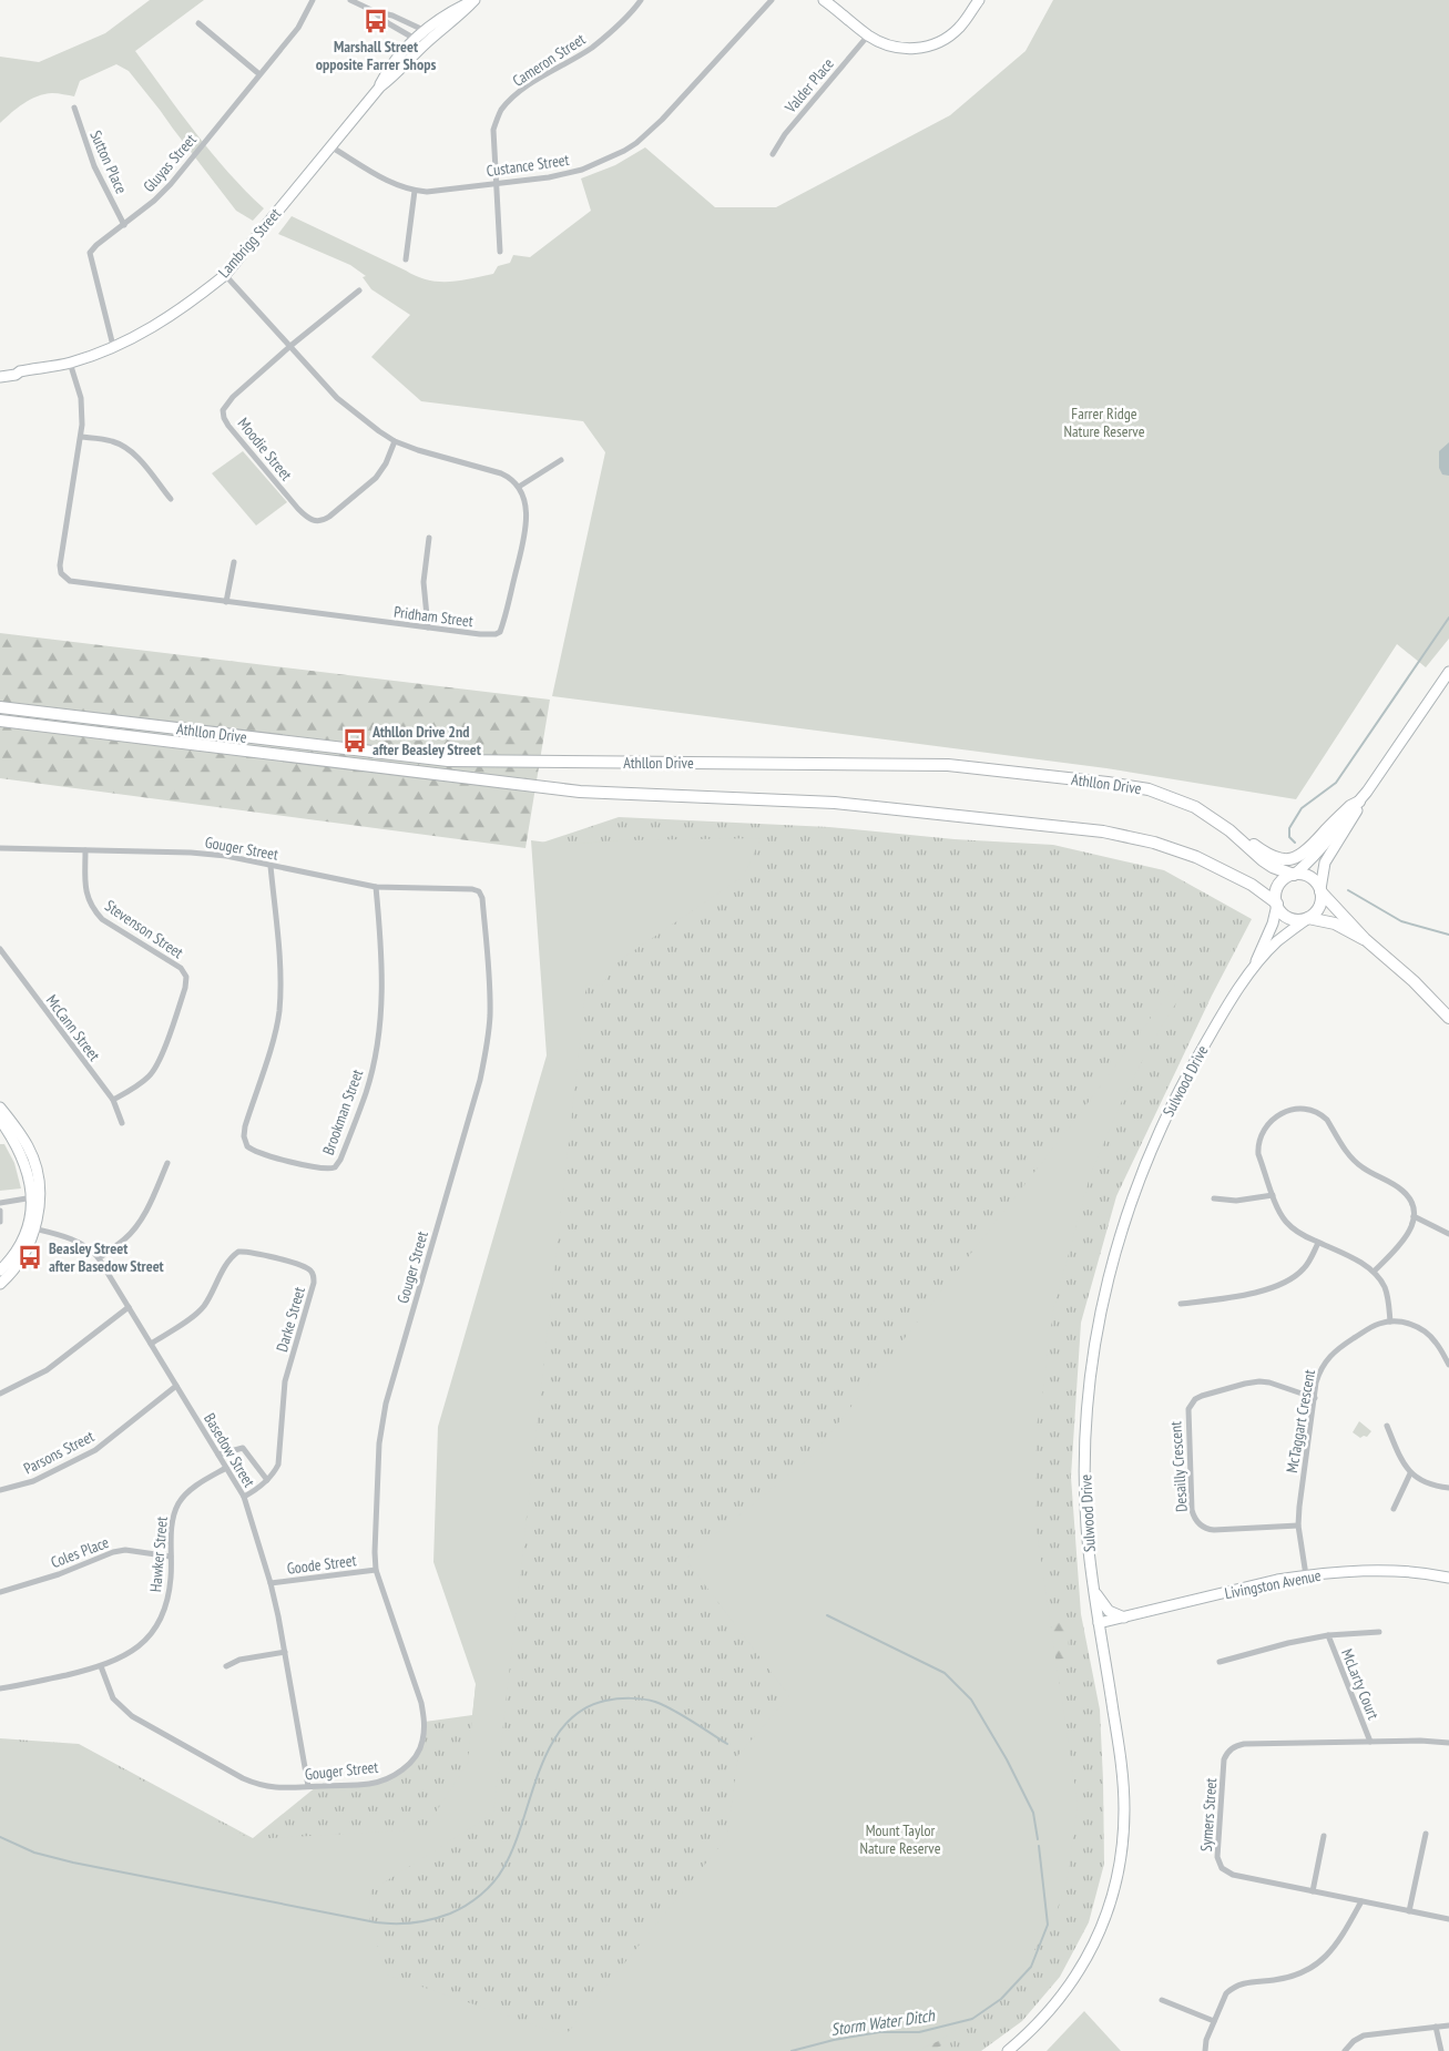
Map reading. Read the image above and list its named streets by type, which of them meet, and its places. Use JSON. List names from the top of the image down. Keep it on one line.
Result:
{"streets":{"main road":["Lambrigg Street","Athllon Drive","Sulwood Drive","Livingston Avenue"],"street":["Cameron Street","Valder Place","Sutton Place","Gluyas Street","Custance Street","Moodie Street","Pridham Street","Gouger Street","Stevenson Street","McCann Street","Brookman Street","Darke Street","McTaggart Crescent","Basedow Street","Parsons Street","Desailly Crescent","Coles Place","Hawker Street","Goode Street","McLarty Court","Symers Street"]},"crossings":[["Cameron Street","Custance Street"],["Sutton Place","Gluyas Street"],["Gluyas Street","Lambrigg Street"],["Custance Street","Lambrigg Street"],["Lambrigg Street","Pridham Street"],["Athllon Drive","Sulwood Drive"],["Gouger Street","Stevenson Street"],["Gouger Street","Brookman Street"],["Gouger Street","Basedow Street"],["Gouger Street","Hawker Street"],["Gouger Street","Goode Street"],["Stevenson Street","McCann Street"],["Sulwood Drive","Livingston Avenue"],["Darke Street","Basedow Street"],["McTaggart Crescent","Desailly Crescent"],["McTaggart Crescent","Livingston Avenue"],["Basedow Street","Parsons Street"],["Basedow Street","Hawker Street"],["Basedow Street","Goode Street"],["Coles Place","Hawker Street"],["McLarty Court","Symers Street"]],"water":["Storm Water Ditch"],"parks":["Farrer Ridge Nature Reserve","Mount Taylor Nature Reserve"],"places":{"bus stop":["Marshall Street opposite Farrer Shops","Athllon Drive 2nd after Beasley Street","Beasley Street after Basedow Street"]}}
